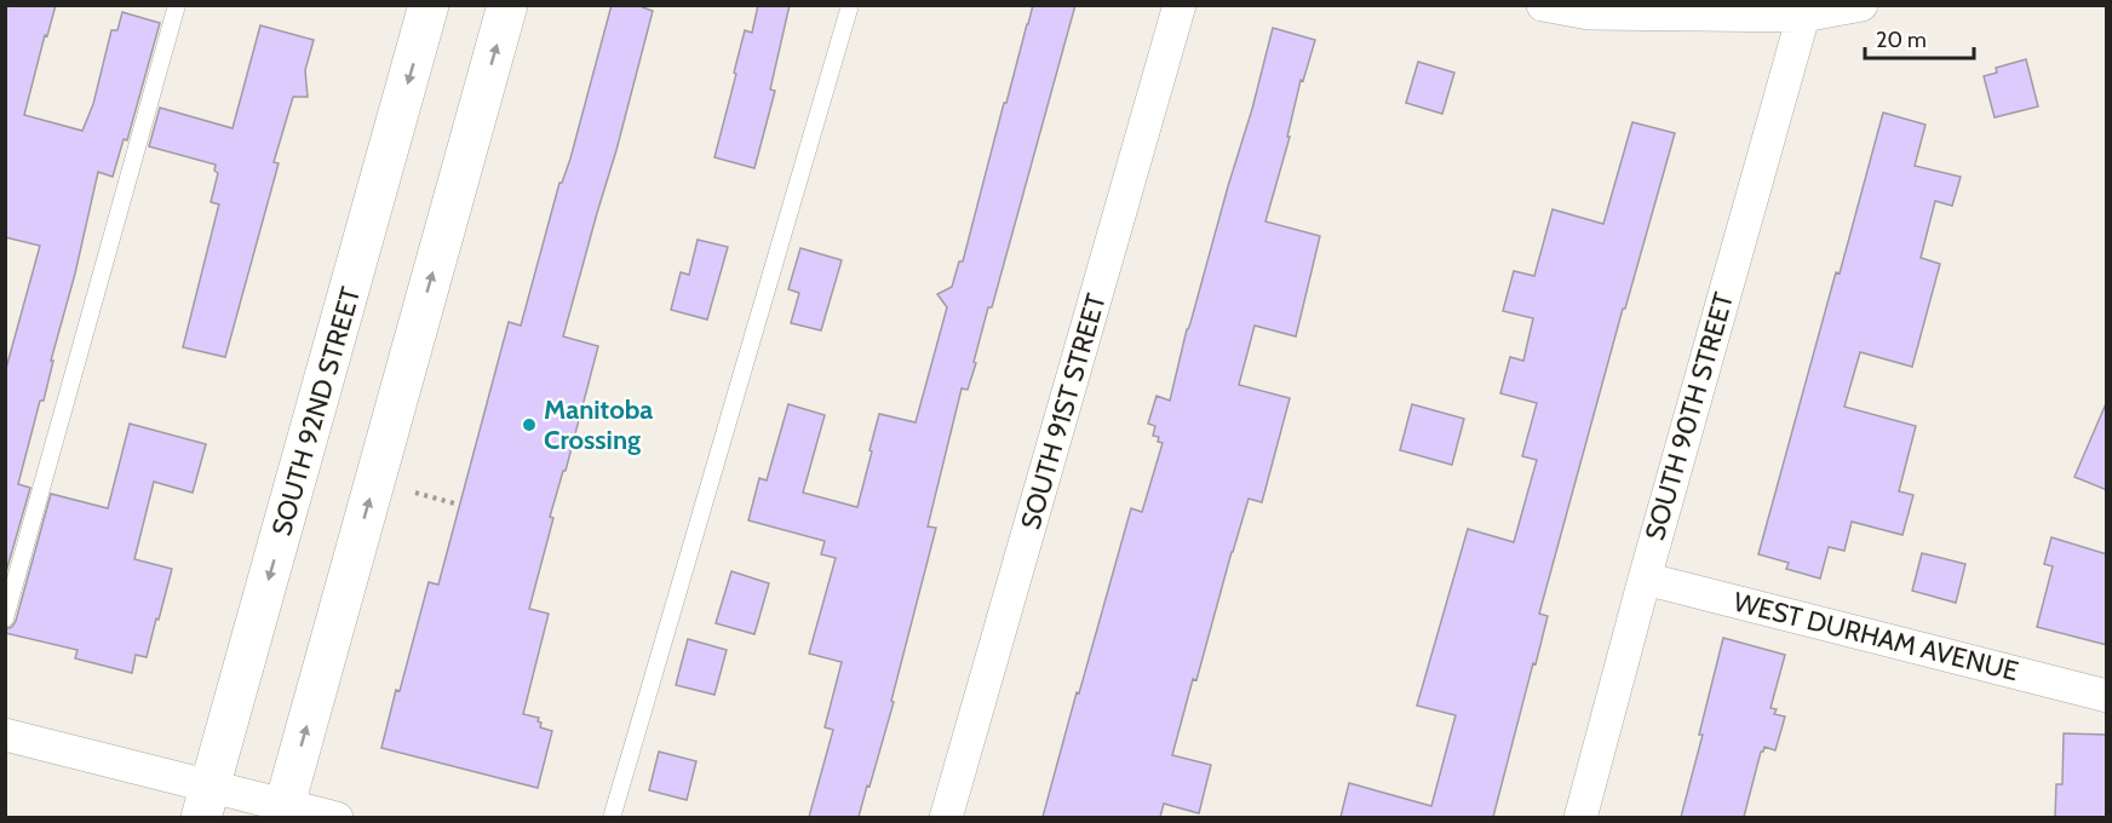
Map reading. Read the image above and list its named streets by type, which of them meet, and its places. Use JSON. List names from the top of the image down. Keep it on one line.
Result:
{"streets":{"street":["SOUTH 92ND STREET","SOUTH 91ST STREET","SOUTH 90TH STREET","WEST DURHAM AVENUE"]},"crossings":[["SOUTH 90TH STREET","WEST DURHAM AVENUE"]],"places":["Manitoba Crossing"],"scale_bar":"20 m"}
